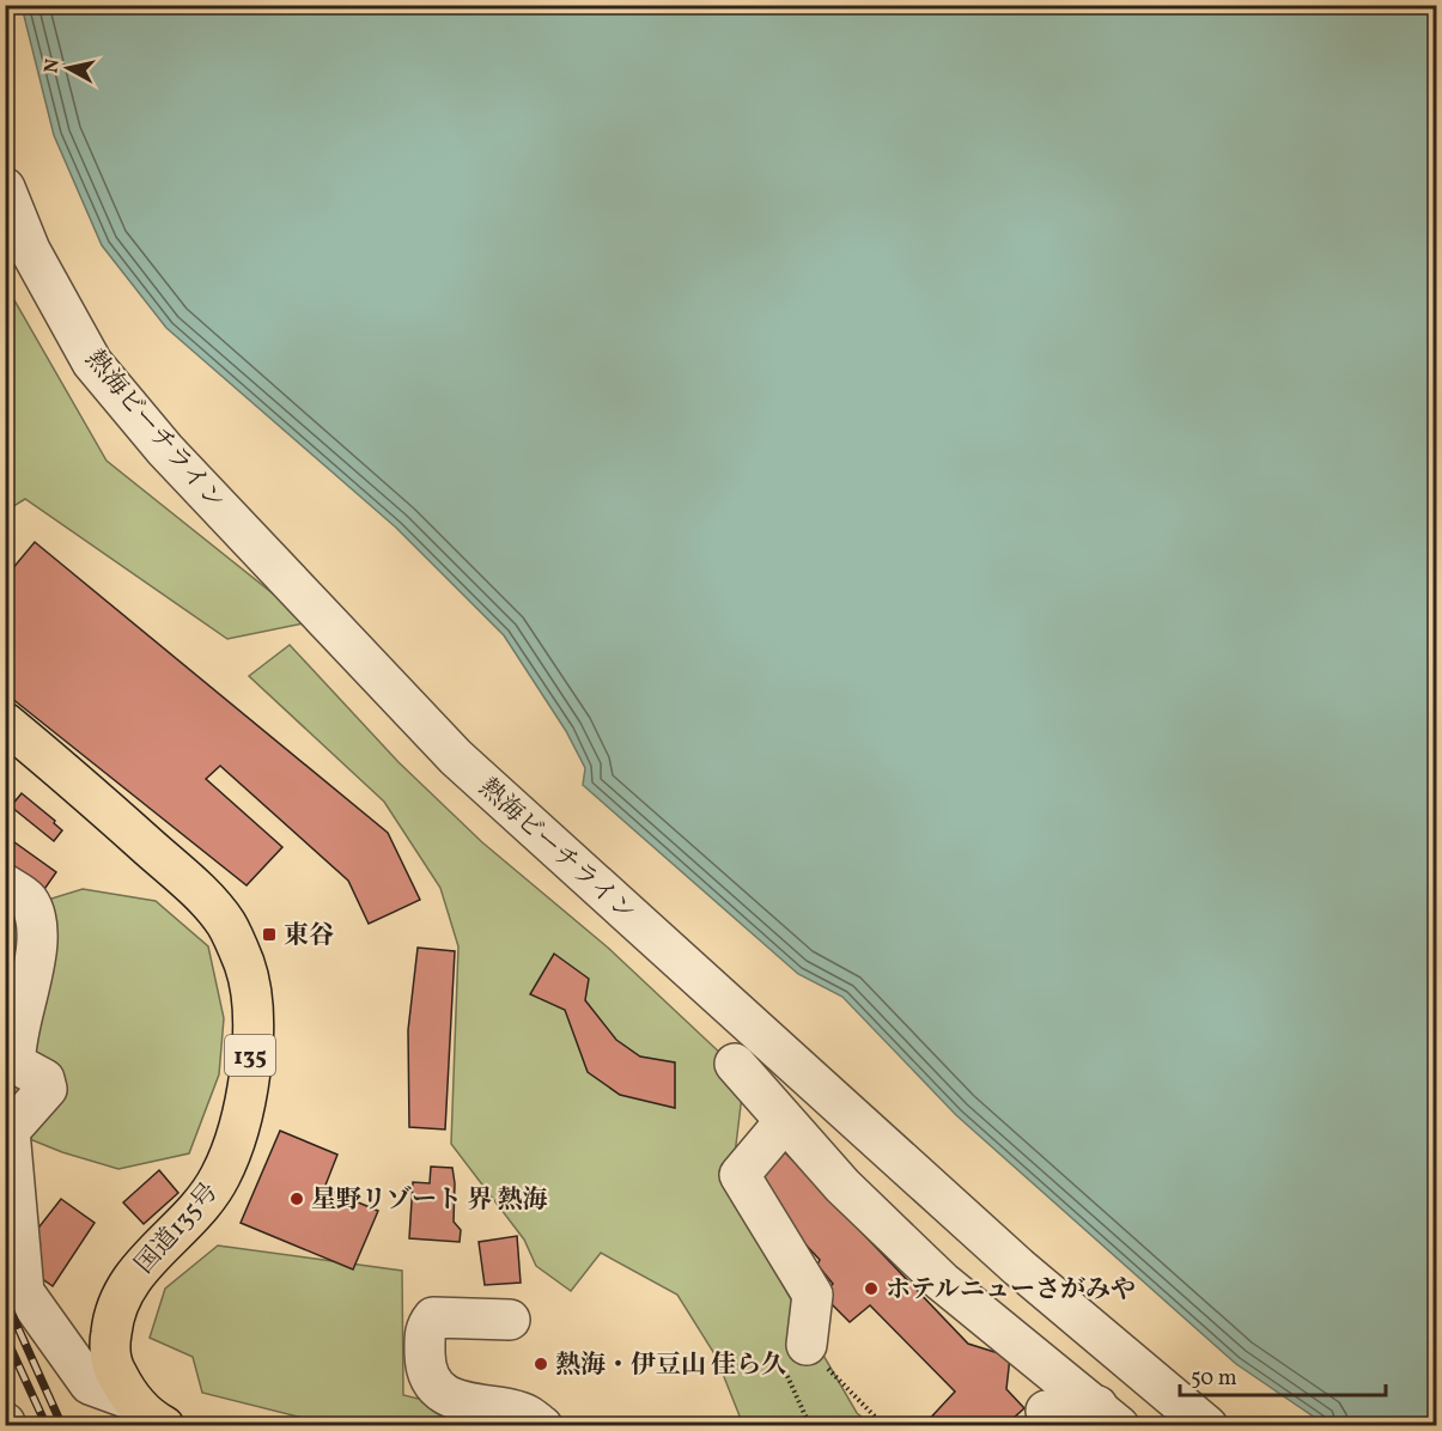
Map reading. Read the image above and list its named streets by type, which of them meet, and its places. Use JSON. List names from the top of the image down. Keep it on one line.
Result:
{"streets":{"highway":["135","国道135号"],"street":["熱海ビーチライン"]},"places":{"transit":["東谷"],"other":["星野リゾート 界 熱海","ホテルニューさがみや","熱海・伊豆山 佳ら久"]},"scale_bar":"50 m","north":"left"}
